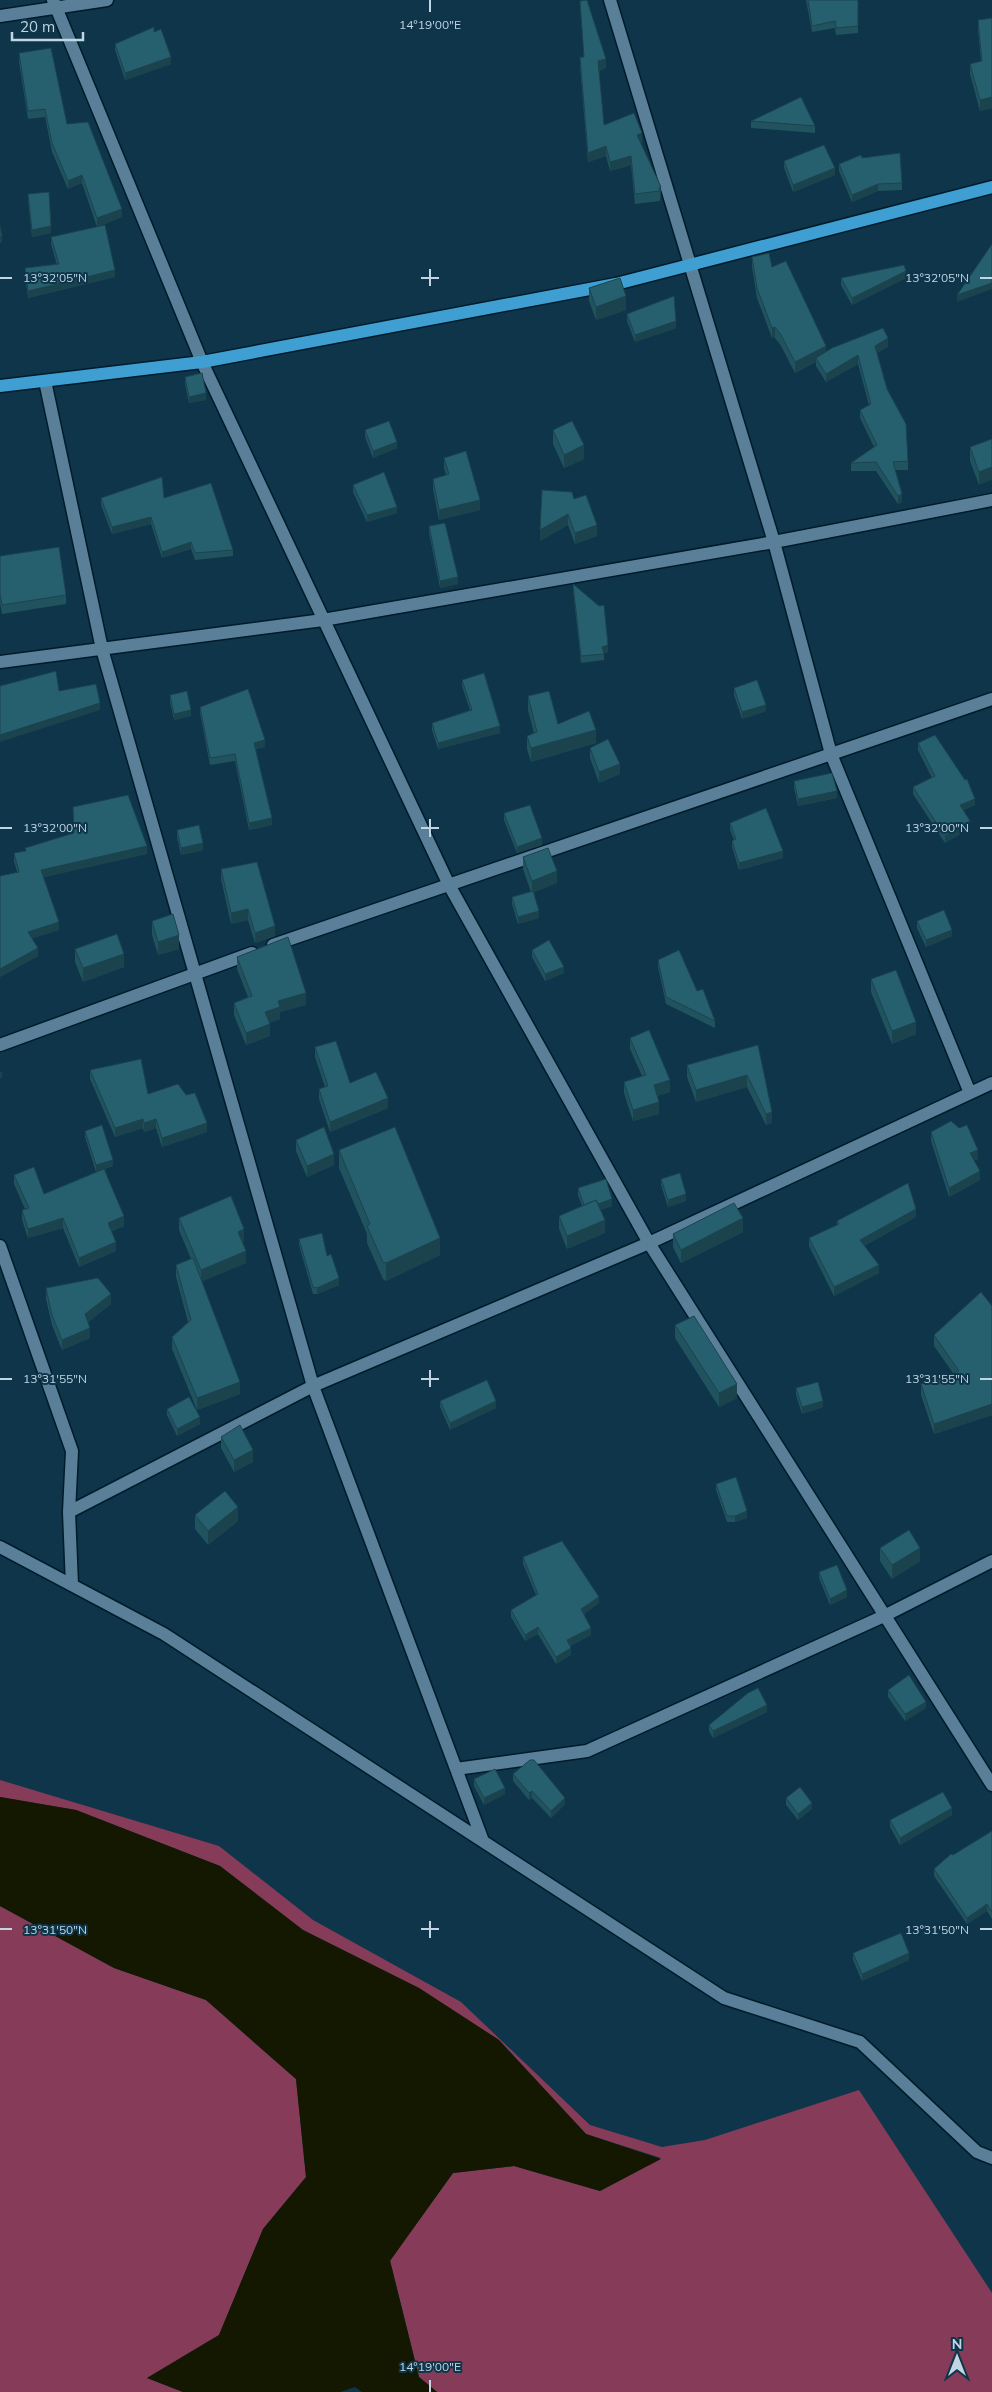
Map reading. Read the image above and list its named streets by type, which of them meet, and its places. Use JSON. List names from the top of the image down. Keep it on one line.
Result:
{"scale_bar":"20 m","north":"top","coordinates":["14°19'00\"E","13°32'05\"N","13°32'00\"N","13°31'55\"N","13°31'50\"N"]}
